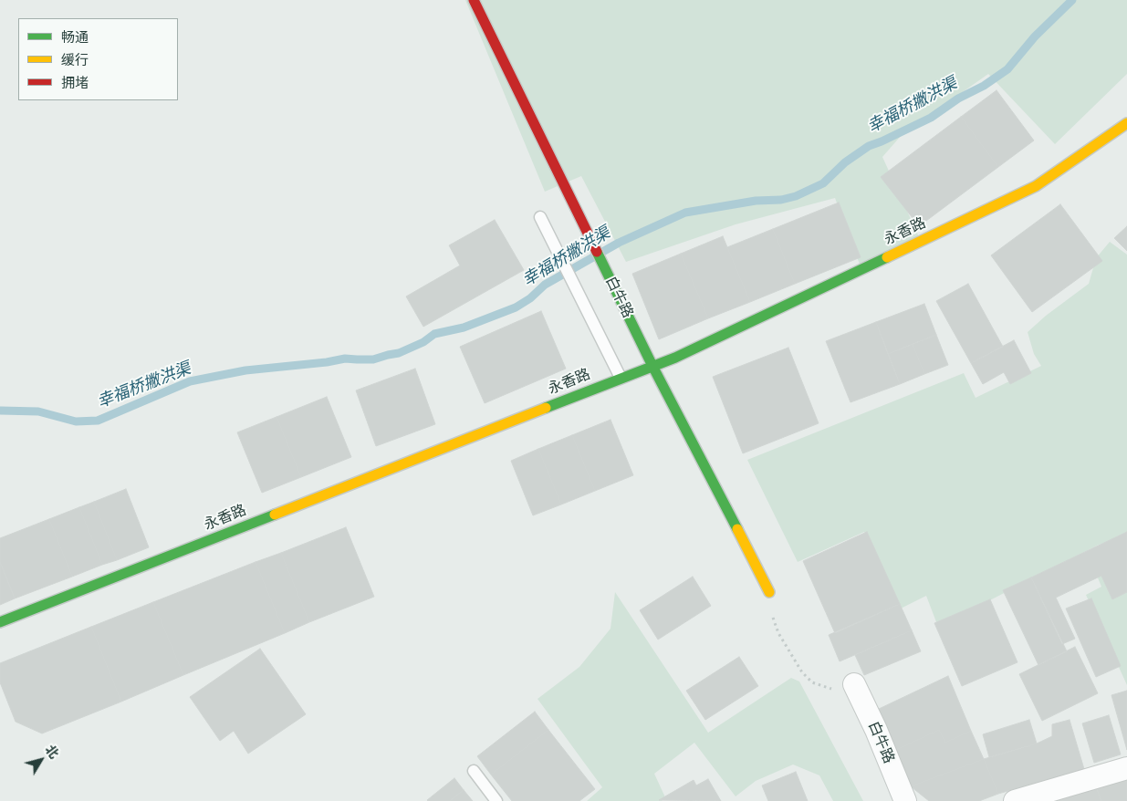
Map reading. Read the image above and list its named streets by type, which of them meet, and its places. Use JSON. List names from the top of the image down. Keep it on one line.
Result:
{"streets":{"main road":["永香路","白牛路"]},"crossings":[["永香路","白牛路"]],"water":["幸福桥撇洪渠"],"legend":["畅通","缓行","拥堵"],"north":"top right"}
